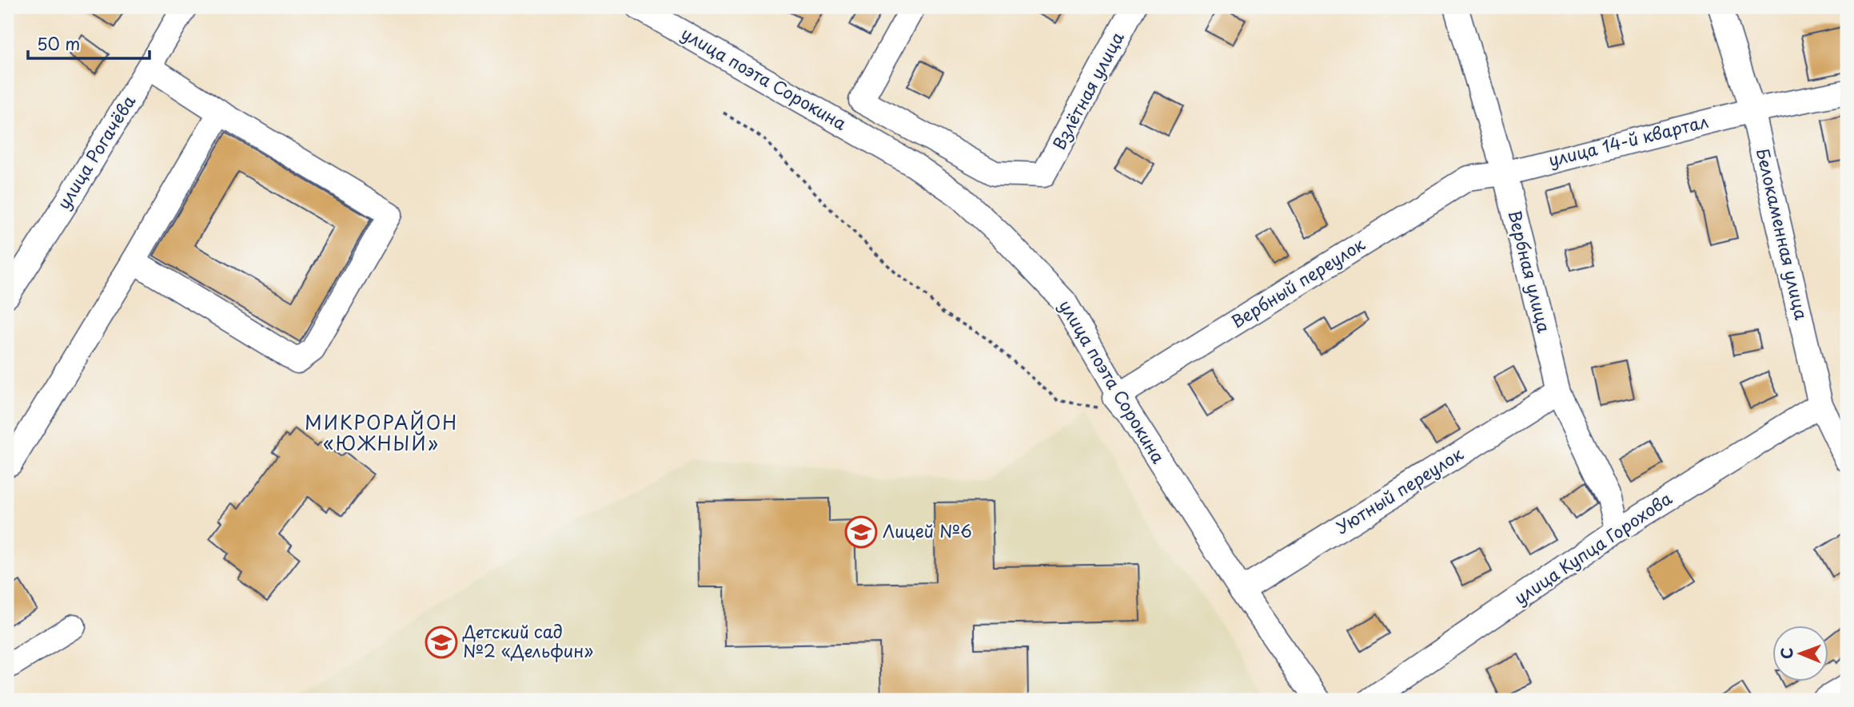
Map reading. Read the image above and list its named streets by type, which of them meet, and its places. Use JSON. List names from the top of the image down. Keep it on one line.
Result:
{"streets":{"street":["улица поэта Сорокина","Взлётная улица","улица 14-й квартал","улица Рогачёва","Белокаменная улица","Вербная улица","Вербный переулок","Уютный переулок","улица Купца Горохова"]},"crossings":[["улица поэта Сорокина","Вербный переулок"],["улица поэта Сорокина","Уютный переулок"],["улица 14-й квартал","Белокаменная улица"],["улица 14-й квартал","Вербная улица"],["улица 14-й квартал","Вербный переулок"],["Белокаменная улица","улица Купца Горохова"],["Вербная улица","Вербный переулок"],["Вербная улица","Уютный переулок"],["Вербная улица","улица Купца Горохова"]],"districts":["МИКРОРАЙОН «ЮЖНЫЙ»"],"places":{"school or university":["Лицей №6","Детский сад №2 «Дельфин»"]},"scale_bar":"50 m","north":"left"}
